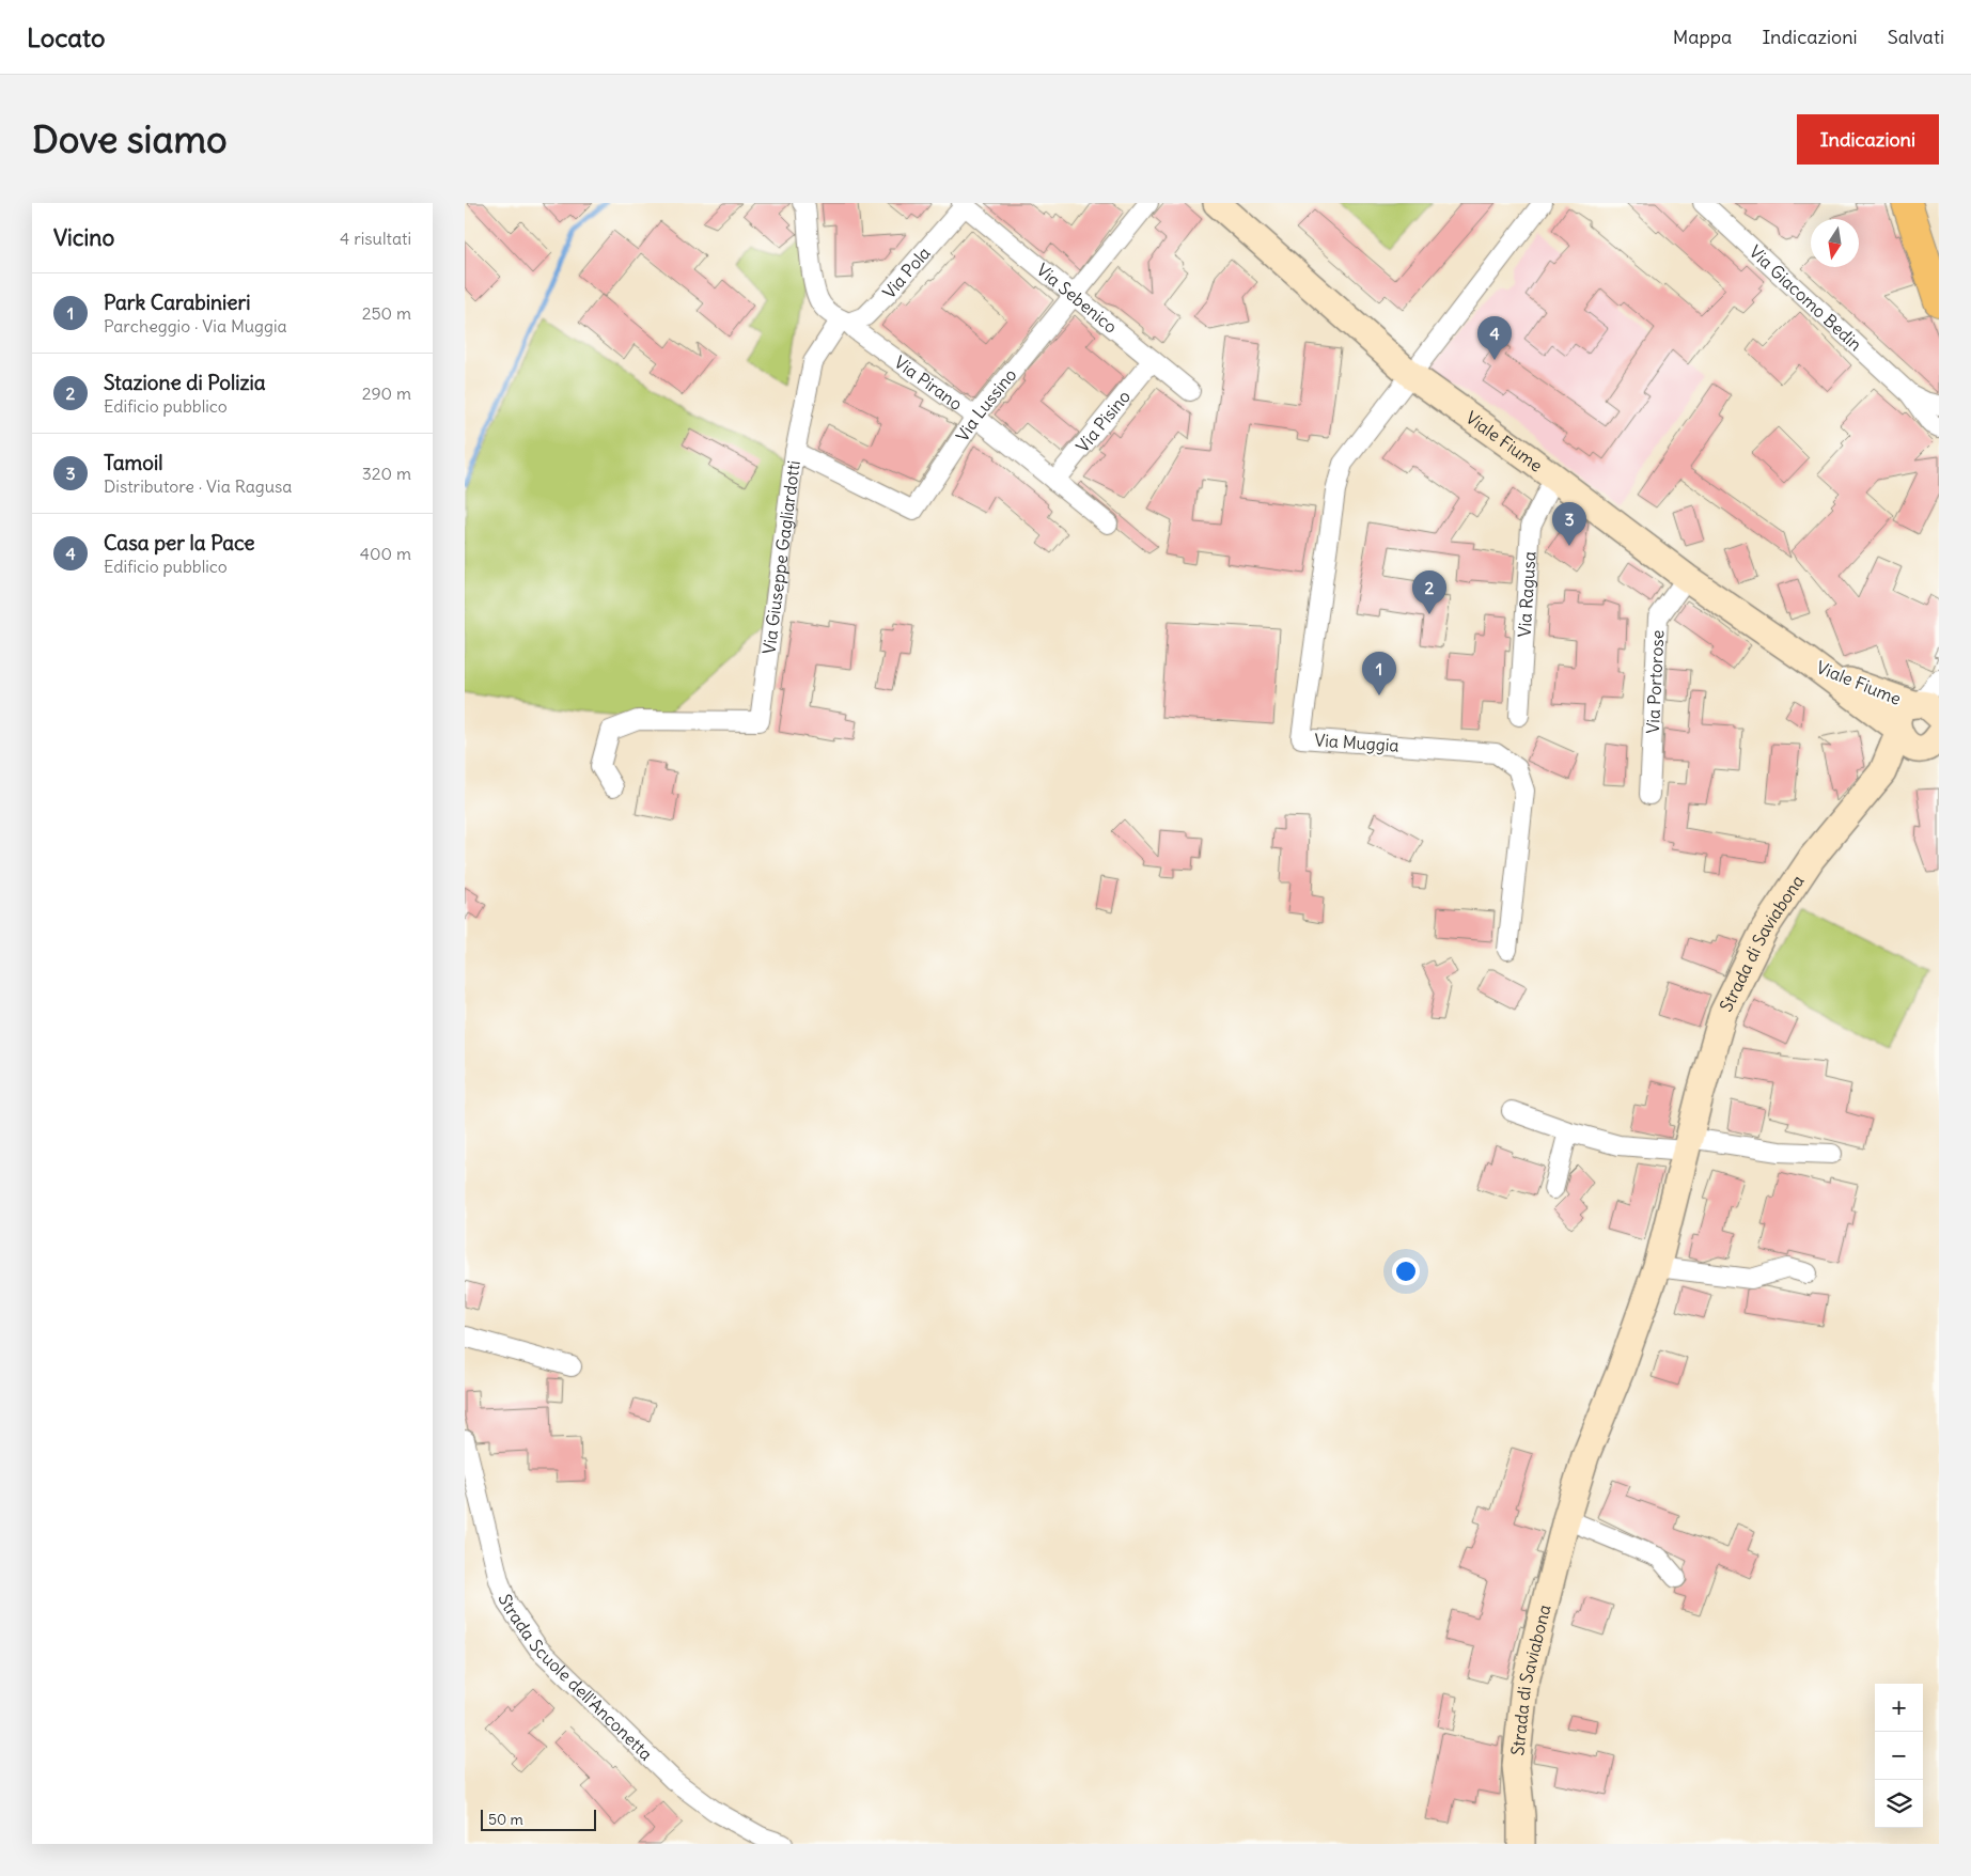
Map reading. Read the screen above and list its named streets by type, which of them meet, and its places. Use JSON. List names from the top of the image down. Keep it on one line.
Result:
{"streets":{"street":["Via Pola","Via Sebenico","Via Giacomo Bedin","Via Pirano","Via Lussino","Via Pisino","Viale Fiume","Via Giuseppe Gagliardotti","Via Ragusa","Via Portorose","Via Muggia","Strada di Saviabona","Strada Scuole dell'Anconetta"]},"crossings":[["Via Pola","Via Sebenico"],["Via Pola","Via Pirano"],["Via Pola","Via Giuseppe Gagliardotti"],["Via Sebenico","Via Lussino"],["Via Sebenico","Via Pisino"],["Via Pirano","Via Lussino"],["Via Pirano","Via Pisino"],["Via Pirano","Via Giuseppe Gagliardotti"],["Via Lussino","Via Giuseppe Gagliardotti"],["Viale Fiume","Via Ragusa"],["Viale Fiume","Via Portorose"],["Viale Fiume","Via Muggia"],["Viale Fiume","Strada di Saviabona"]],"scale_bar":"50 m","north":"bottom","page":{"header":"Locato","nav":["Mappa","Indicazioni","Salvati"],"buttons":"Indicazioni","title":"Dove siamo","heading":["Vicino","4 risultati"],"list":[{"mark":"1","name":"Park Carabinieri","note":"Parcheggio · Via Muggia","value":"250 m"},{"mark":"2","name":"Stazione di Polizia","note":"Edificio pubblico","value":"290 m"},{"mark":"3","name":"Tamoil","note":"Distributore · Via Ragusa","value":"320 m"},{"mark":"4","name":"Casa per la Pace","note":"Edificio pubblico","value":"400 m"}],"pins":["4","3","2","1"],"map_buttons":["+","−"],"scale":"50 m"}}
